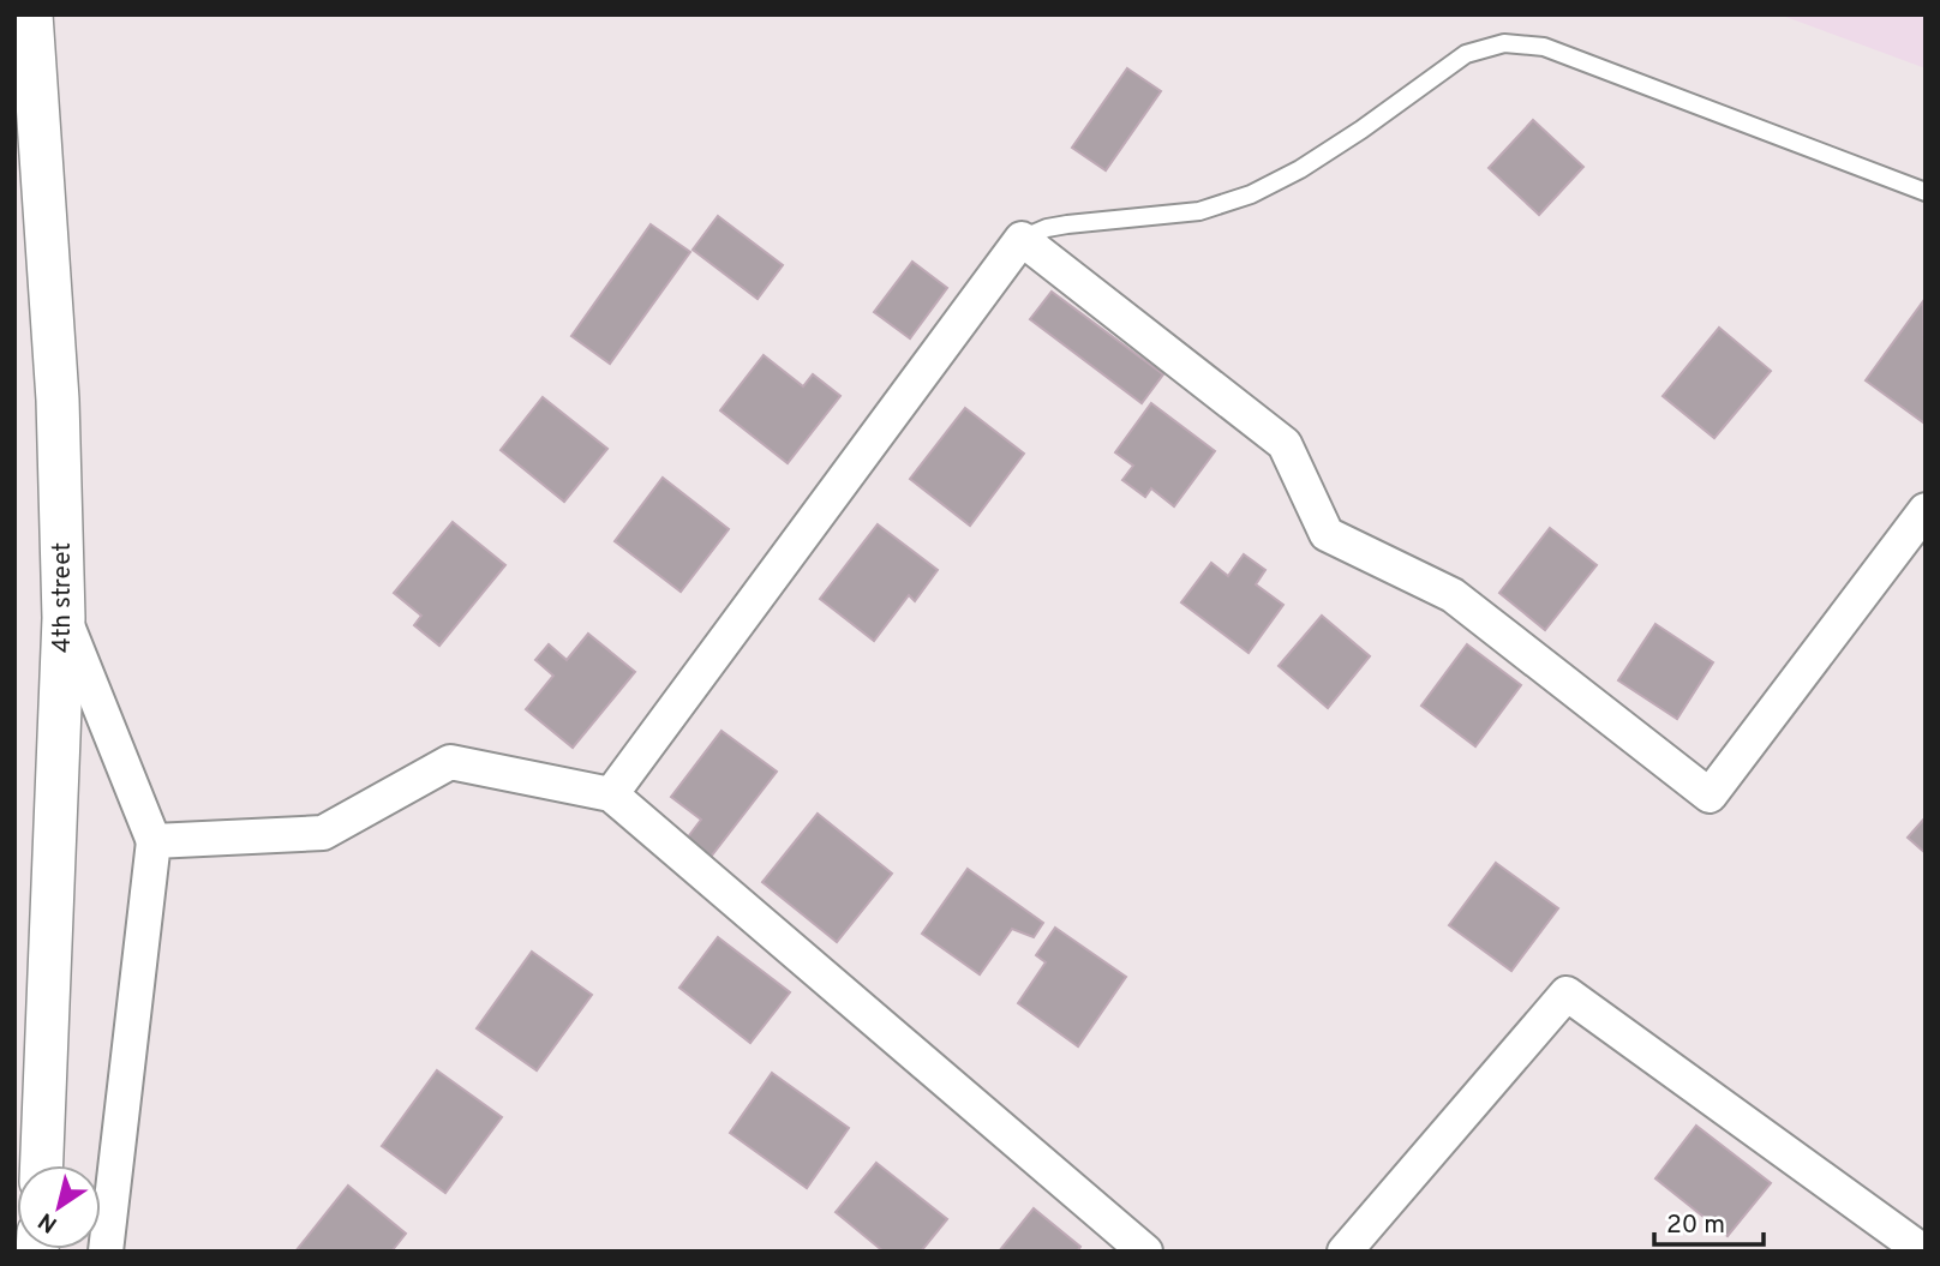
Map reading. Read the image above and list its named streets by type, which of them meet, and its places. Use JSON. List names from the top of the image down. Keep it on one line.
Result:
{"streets":{"street":["4th street"]},"scale_bar":"20 m","north":"bottom left"}
